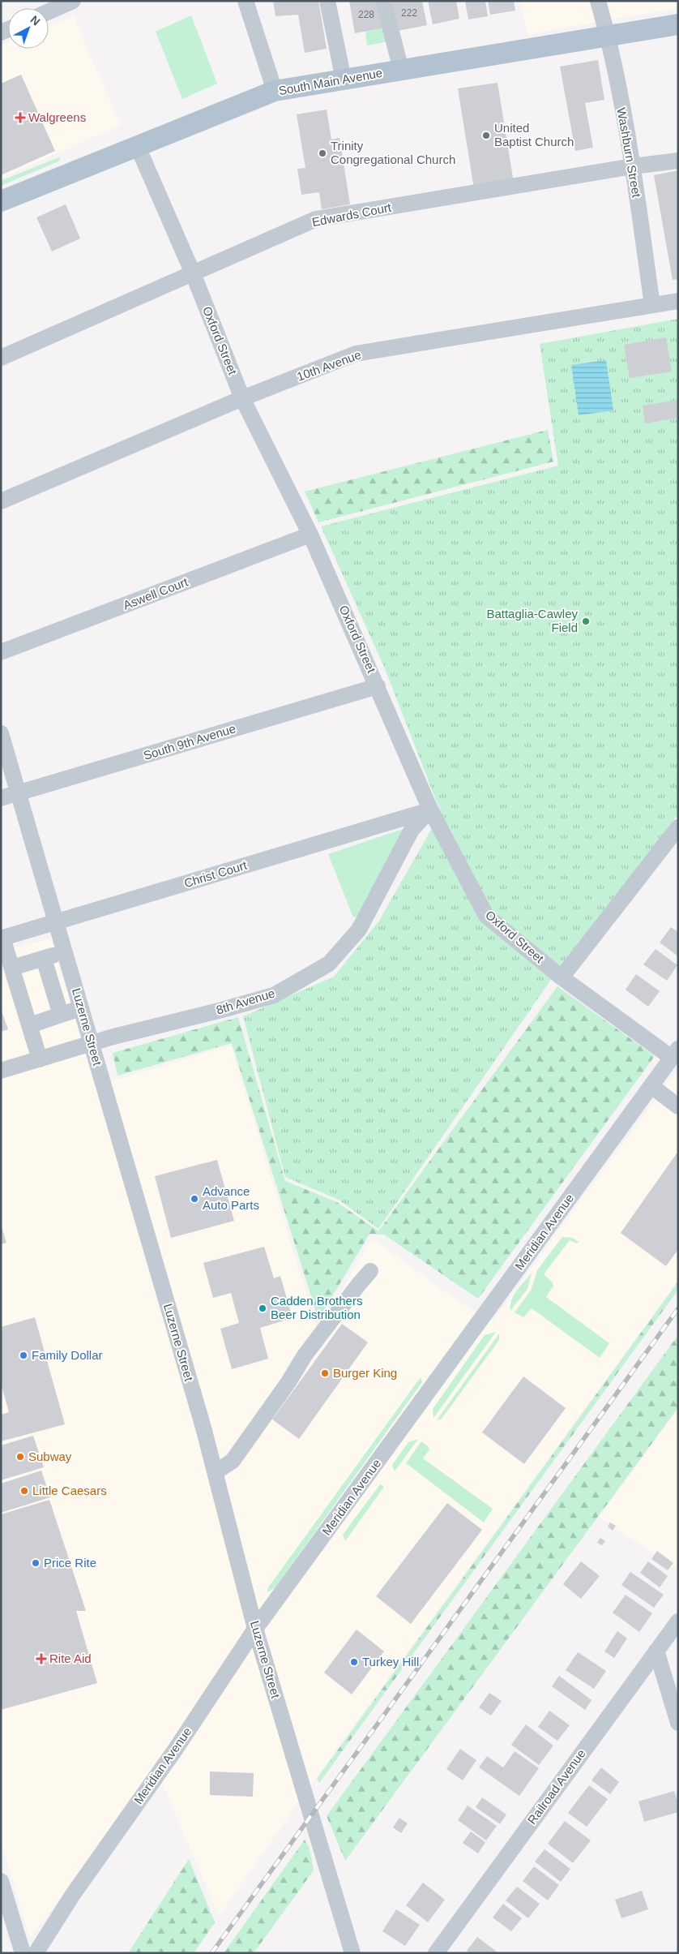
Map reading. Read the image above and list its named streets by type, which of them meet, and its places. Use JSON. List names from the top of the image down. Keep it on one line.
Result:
{"streets":{"main road":["South Main Avenue"],"street":["Washburn Street","Edwards Court","Oxford Street","10th Avenue","Aswell Court","South 9th Avenue","Christ Court","8th Avenue","Luzerne Street","Meridian Avenue","Railroad Avenue"]},"crossings":[["South Main Avenue","Washburn Street"],["South Main Avenue","Oxford Street"],["Washburn Street","Edwards Court"],["Washburn Street","10th Avenue"],["Edwards Court","Oxford Street"],["Oxford Street","10th Avenue"],["Oxford Street","Aswell Court"],["Oxford Street","South 9th Avenue"],["Oxford Street","Christ Court"],["Oxford Street","8th Avenue"],["Oxford Street","Meridian Avenue"],["South 9th Avenue","Luzerne Street"],["Christ Court","8th Avenue"],["Christ Court","Luzerne Street"],["8th Avenue","Luzerne Street"],["Luzerne Street","Meridian Avenue"]],"places":{"health":["Walgreens","Rite Aid"],"other":["United Baptist Church","Trinity Congregational Church","Battaglia-Cawley Field","Advance Auto Parts","Cadden Brothers Beer Distribution","Family Dollar","Burger King","Subway","Little Caesars","Price Rite","Turkey Hill"]},"house_numbers":["222","228"],"north":"top right"}
